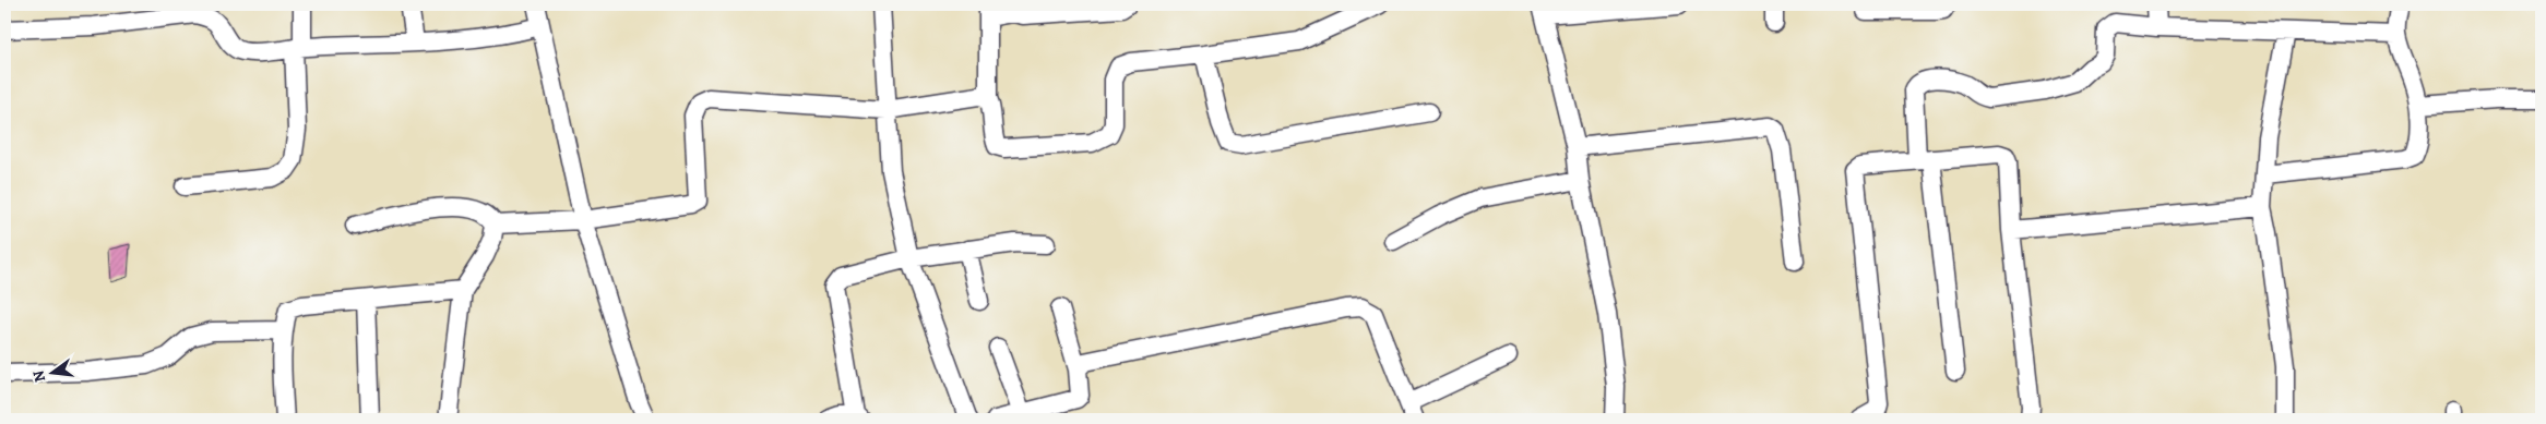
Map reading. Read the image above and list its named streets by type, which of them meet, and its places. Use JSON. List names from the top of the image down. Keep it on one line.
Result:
{"north":"left"}
